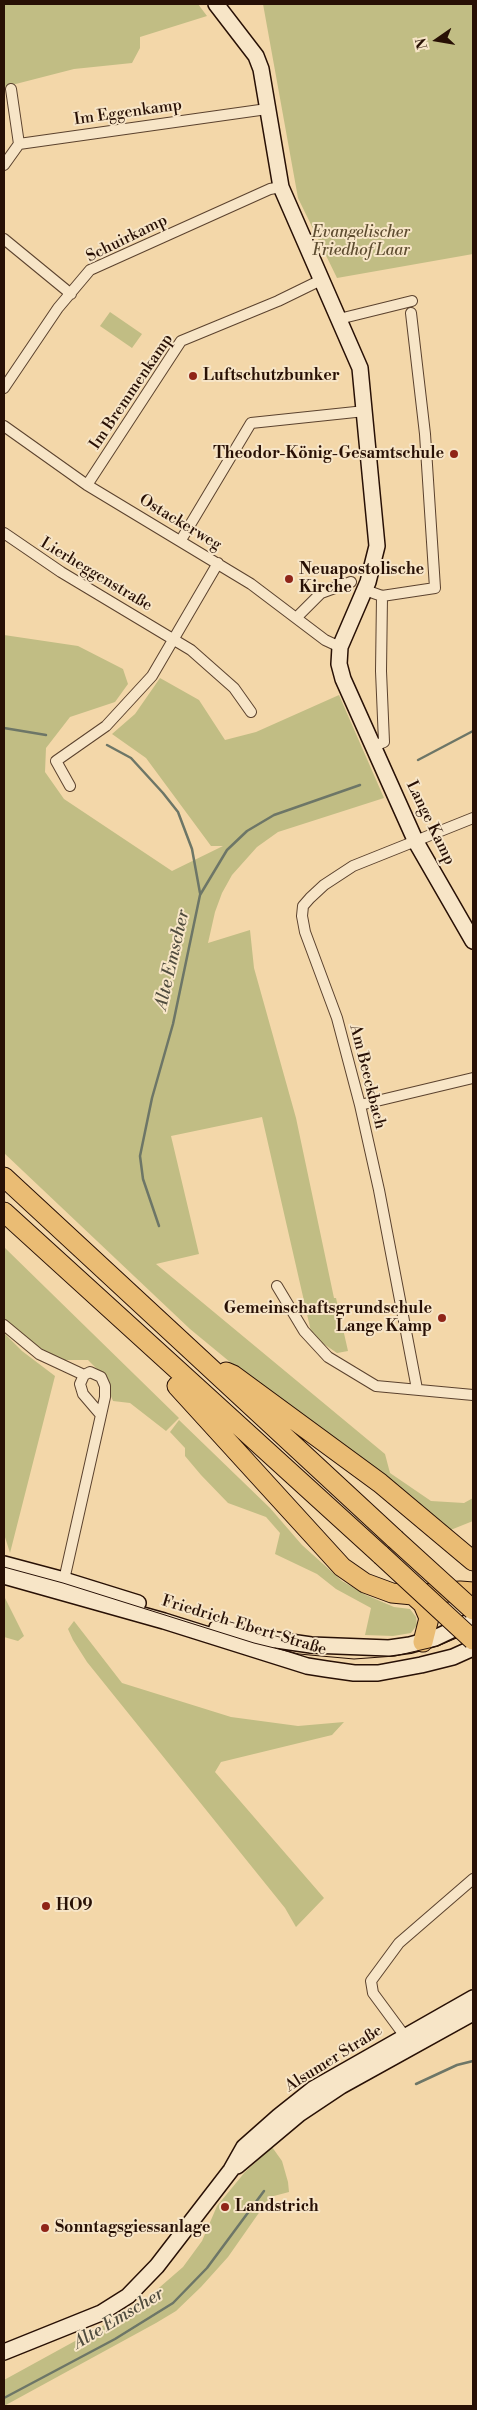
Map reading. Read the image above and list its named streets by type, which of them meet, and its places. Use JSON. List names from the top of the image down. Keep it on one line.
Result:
{"streets":{"street":["Im Eggenkamp","Schuirkamp","Im Bremmenkamp","Ostackerweg","Lierheggenstraße","Lange Kamp","Am Beeckbach","Friedrich-Ebert-Straße","Alsumer Straße"]},"crossings":[["Im Bremmenkamp","Ostackerweg"],["Ostackerweg","Lange Kamp"],["Lange Kamp","Am Beeckbach"]],"water":["Alte Emscher"],"parks":["Evangelischer Friedhof Laar"],"places":["Luftschutzbunker","Theodor-König-Gesamtschule","Neuapostolische Kirche","Gemeinschaftsgrundschule Lange Kamp","HO9","Landstrich","Sonntagsgiessanlage"],"north":"left"}
